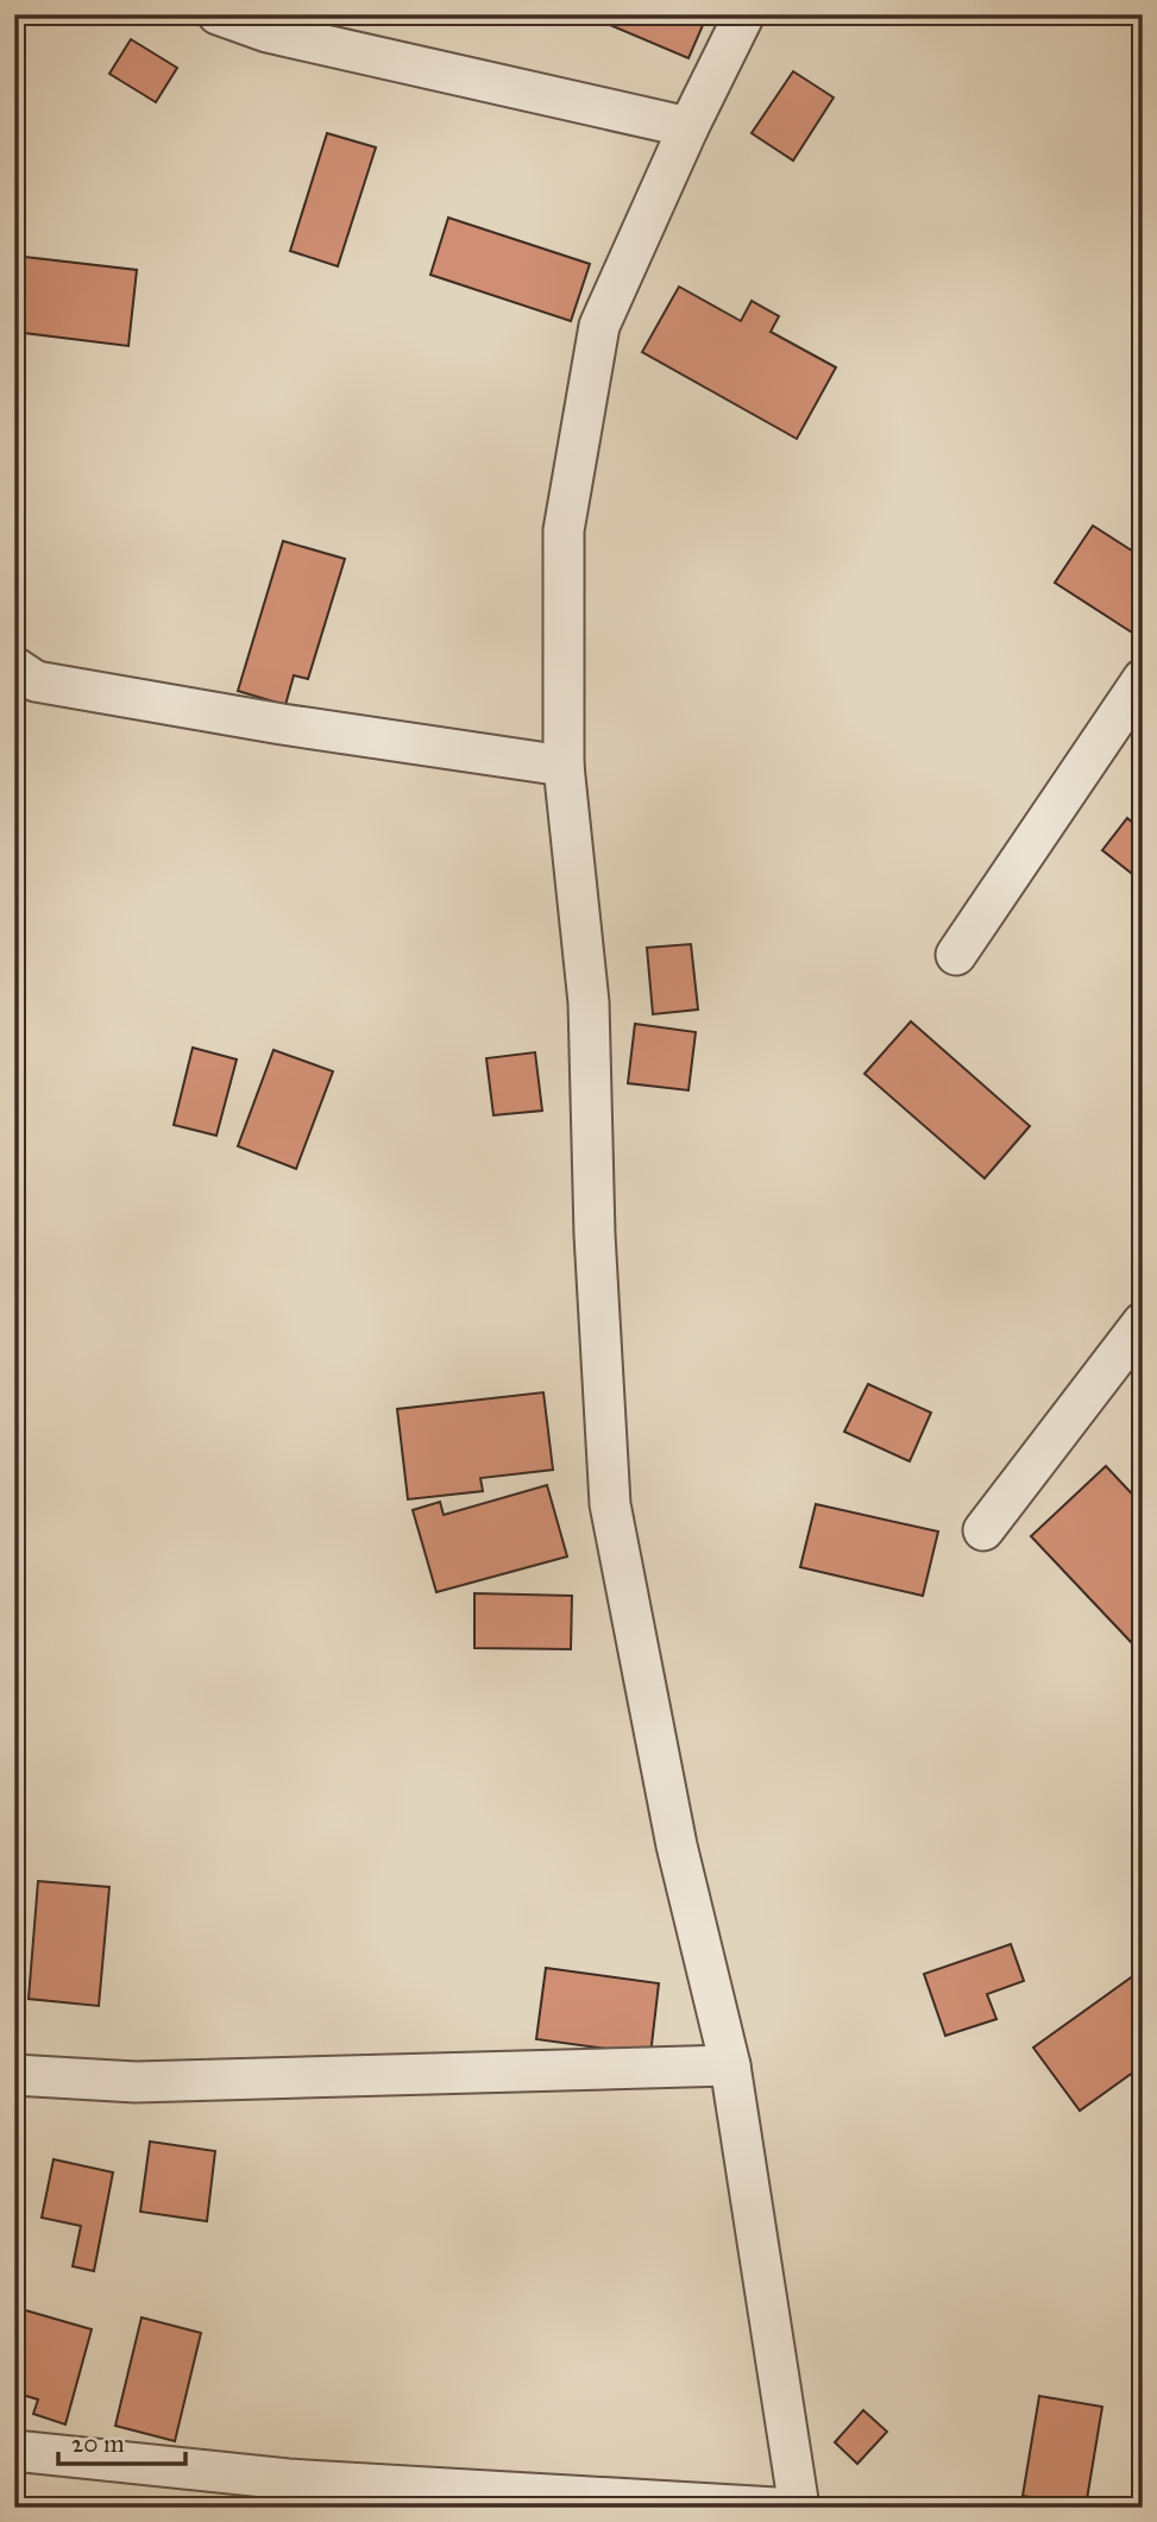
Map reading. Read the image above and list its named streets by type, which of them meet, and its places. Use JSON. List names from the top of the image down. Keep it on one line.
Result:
{"scale_bar":"20 m"}
